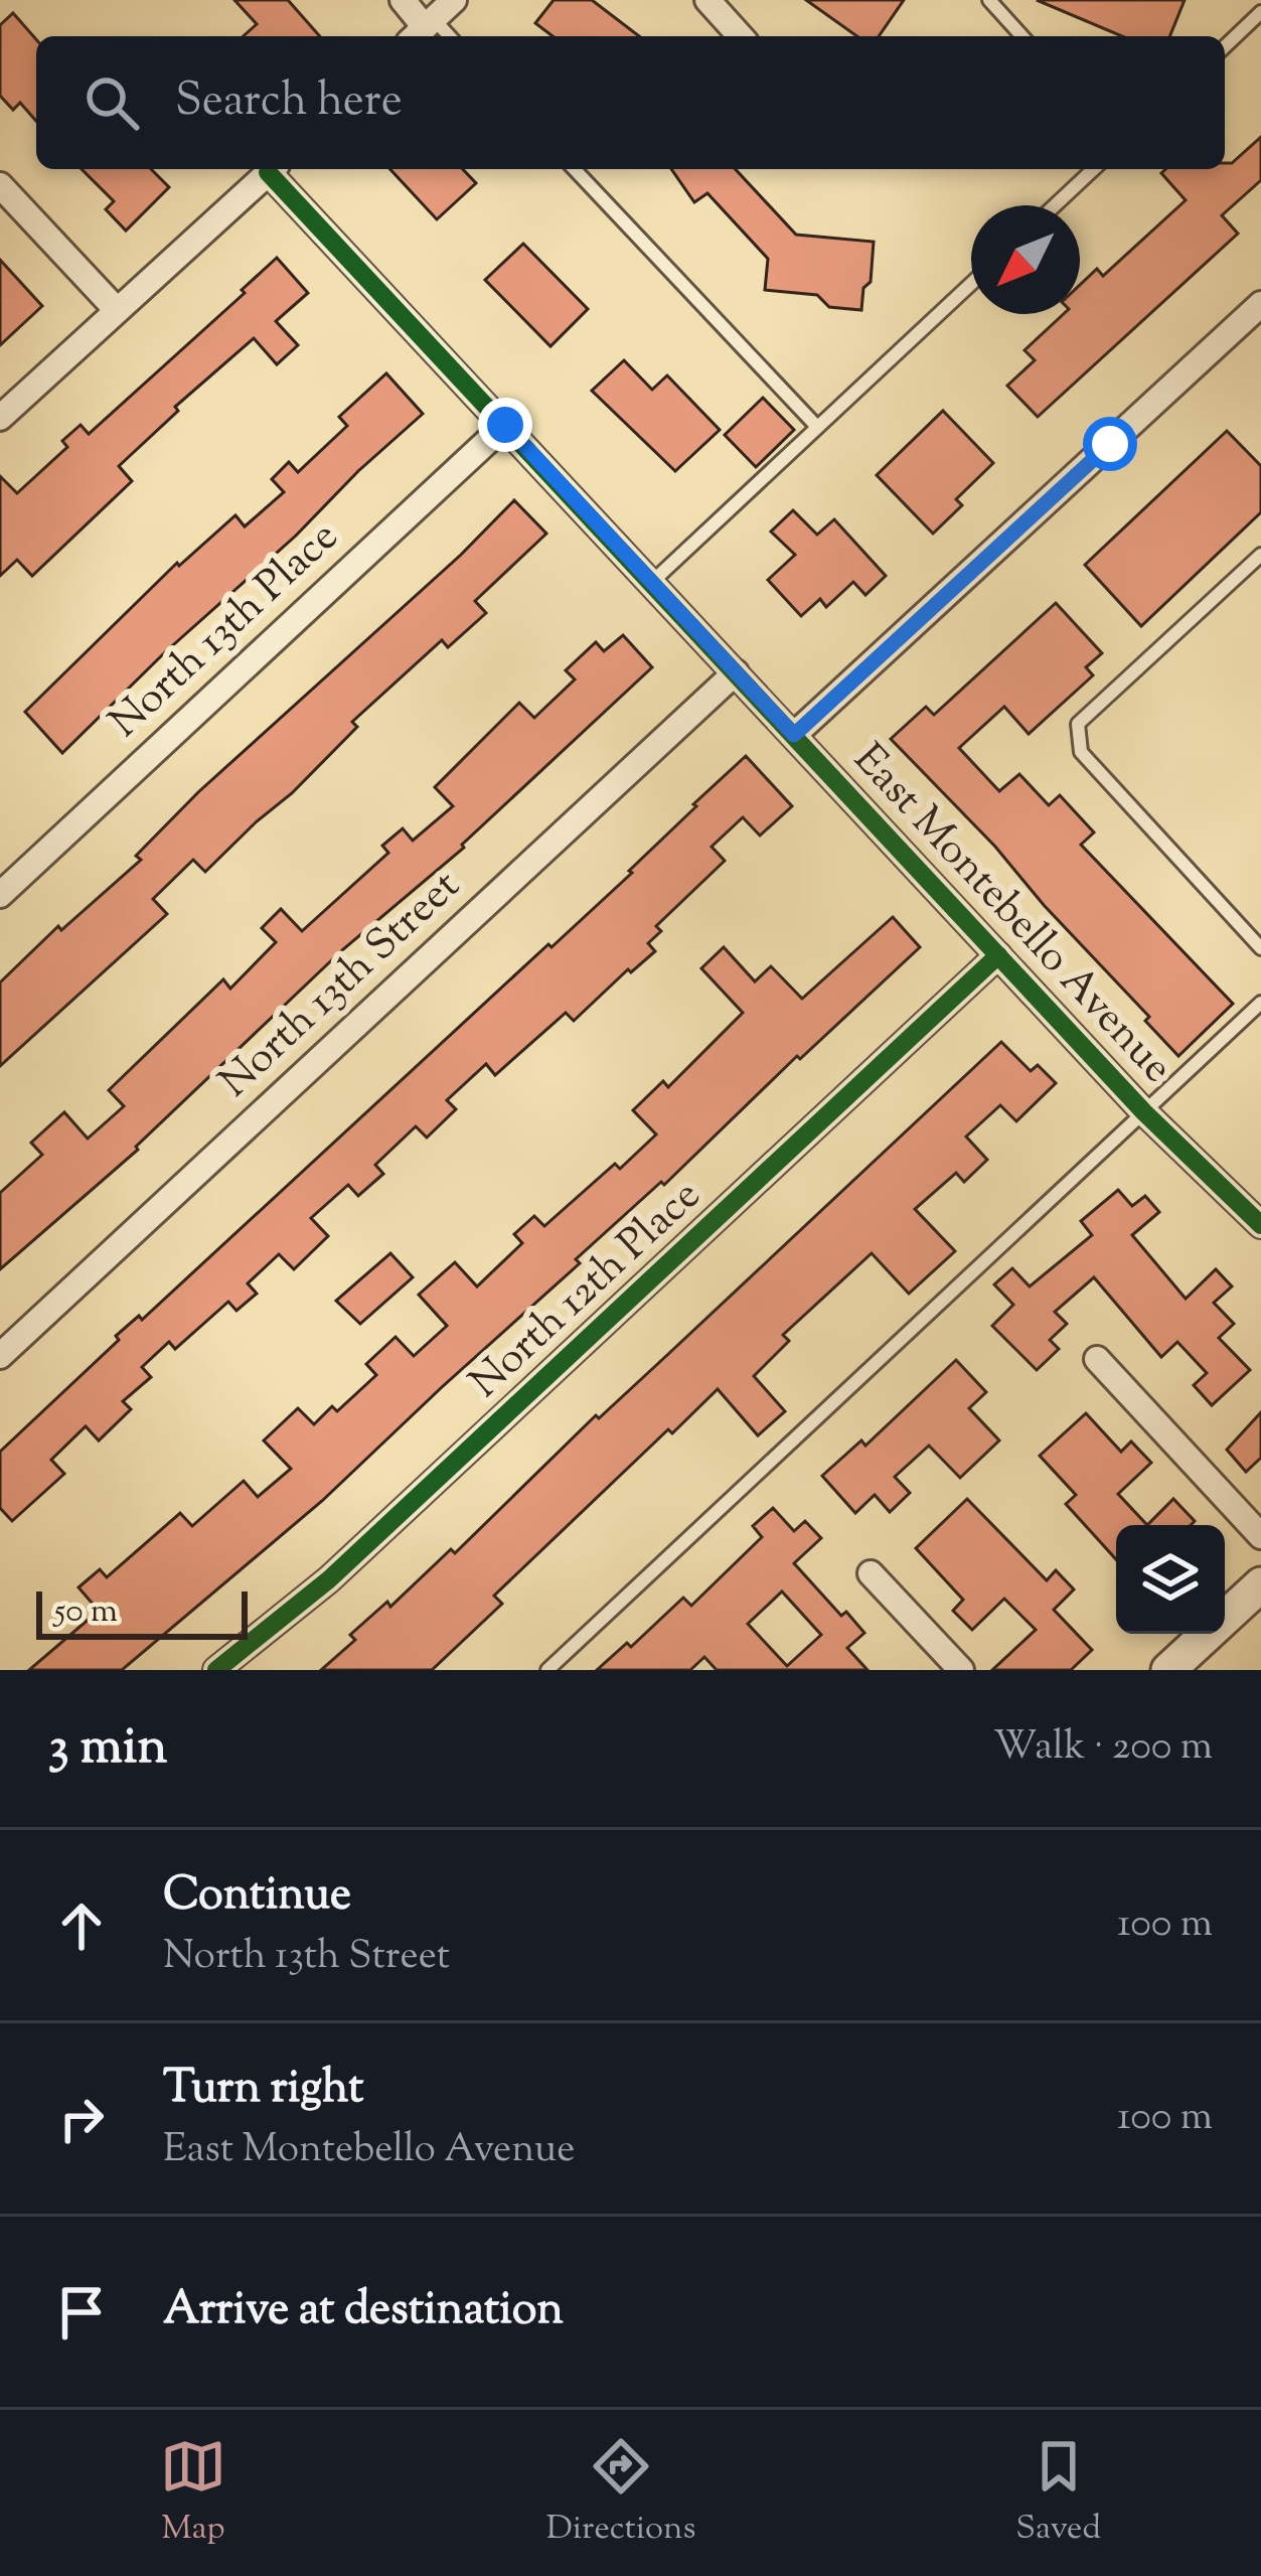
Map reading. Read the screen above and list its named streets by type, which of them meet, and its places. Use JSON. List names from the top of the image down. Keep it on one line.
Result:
{"streets":{"street":["North 13th Place","East Montebello Avenue","North 13th Street","North 12th Place"]},"crossings":[["North 13th Place","East Montebello Avenue"],["East Montebello Avenue","North 13th Street"],["East Montebello Avenue","North 12th Place"]],"scale_bar":"50 m","north":"bottom left","page":{"search":"Search here","scale":"50 m","heading":["3 min","Walk · 200 m"],"list":[["Continue","North 13th Street","100 m"],["Turn right","East Montebello Avenue","100 m"],"Arrive at destination"],"nav":["Map","Directions","Saved"]}}
